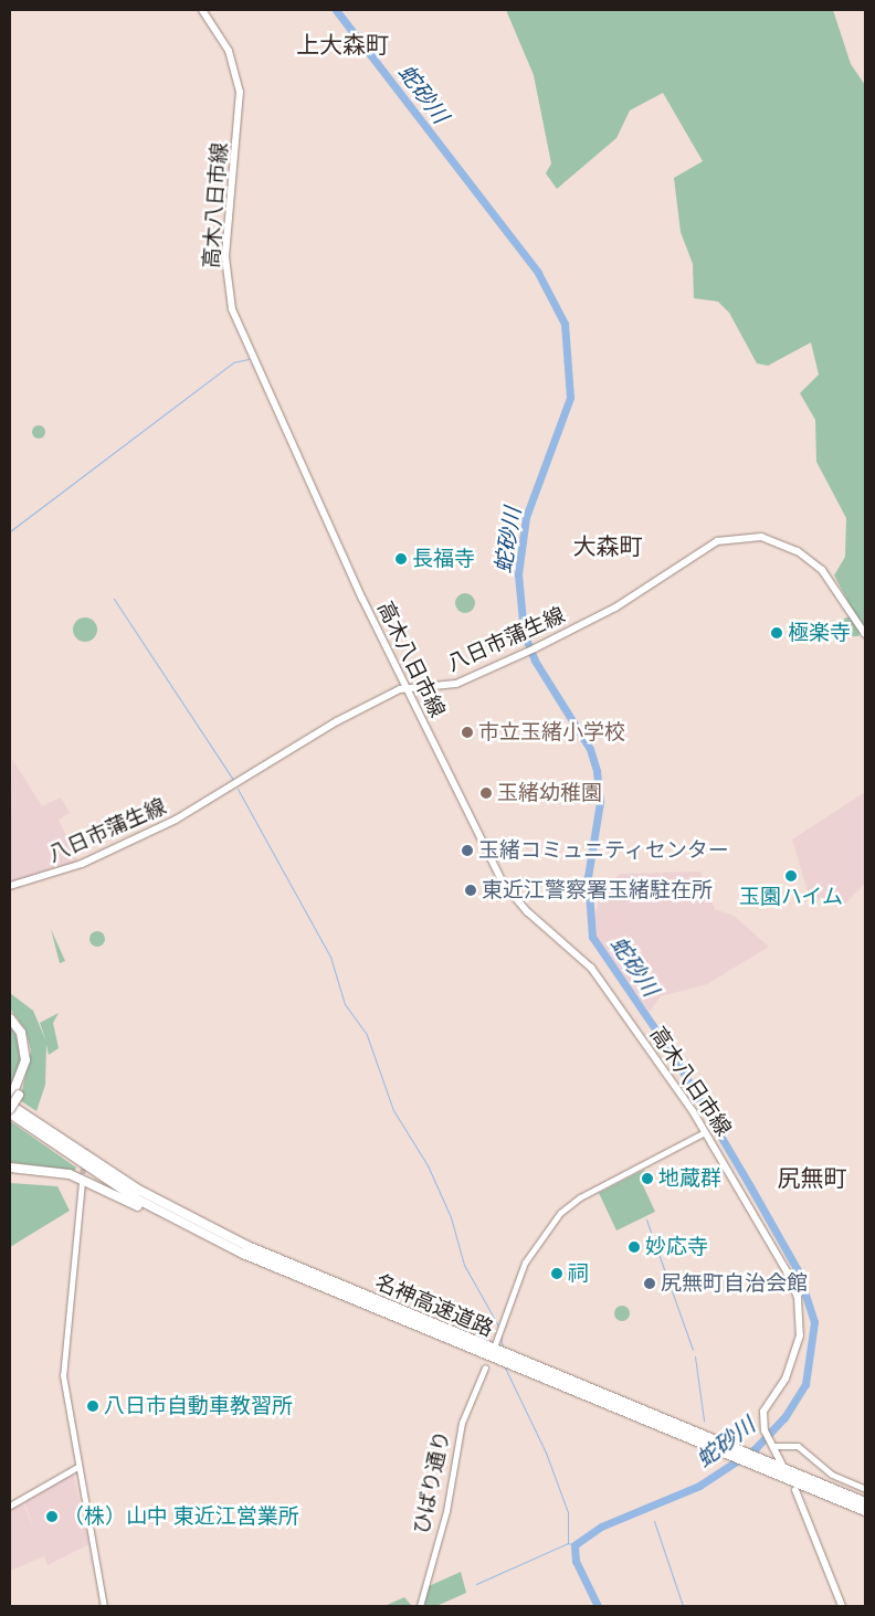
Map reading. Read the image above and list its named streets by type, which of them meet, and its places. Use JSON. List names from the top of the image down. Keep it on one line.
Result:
{"streets":{"highway":["名神高速道路"],"main road":["高木八日市線","八日市蒲生線"],"street":["ひばり通り"]},"crossings":[["高木八日市線","八日市蒲生線"]],"districts":["上大森町","大森町","尻無町"],"water":["蛇砂川"],"places":["長福寺","極楽寺","市立玉緒小学校","玉緒幼稚園","玉緒コミュニティセンター","玉園ハイム","東近江警察署玉緒駐在所","地蔵群","妙応寺","祠","尻無町自治会館","八日市自動車教習所","（株）山中 東近江営業所"]}
